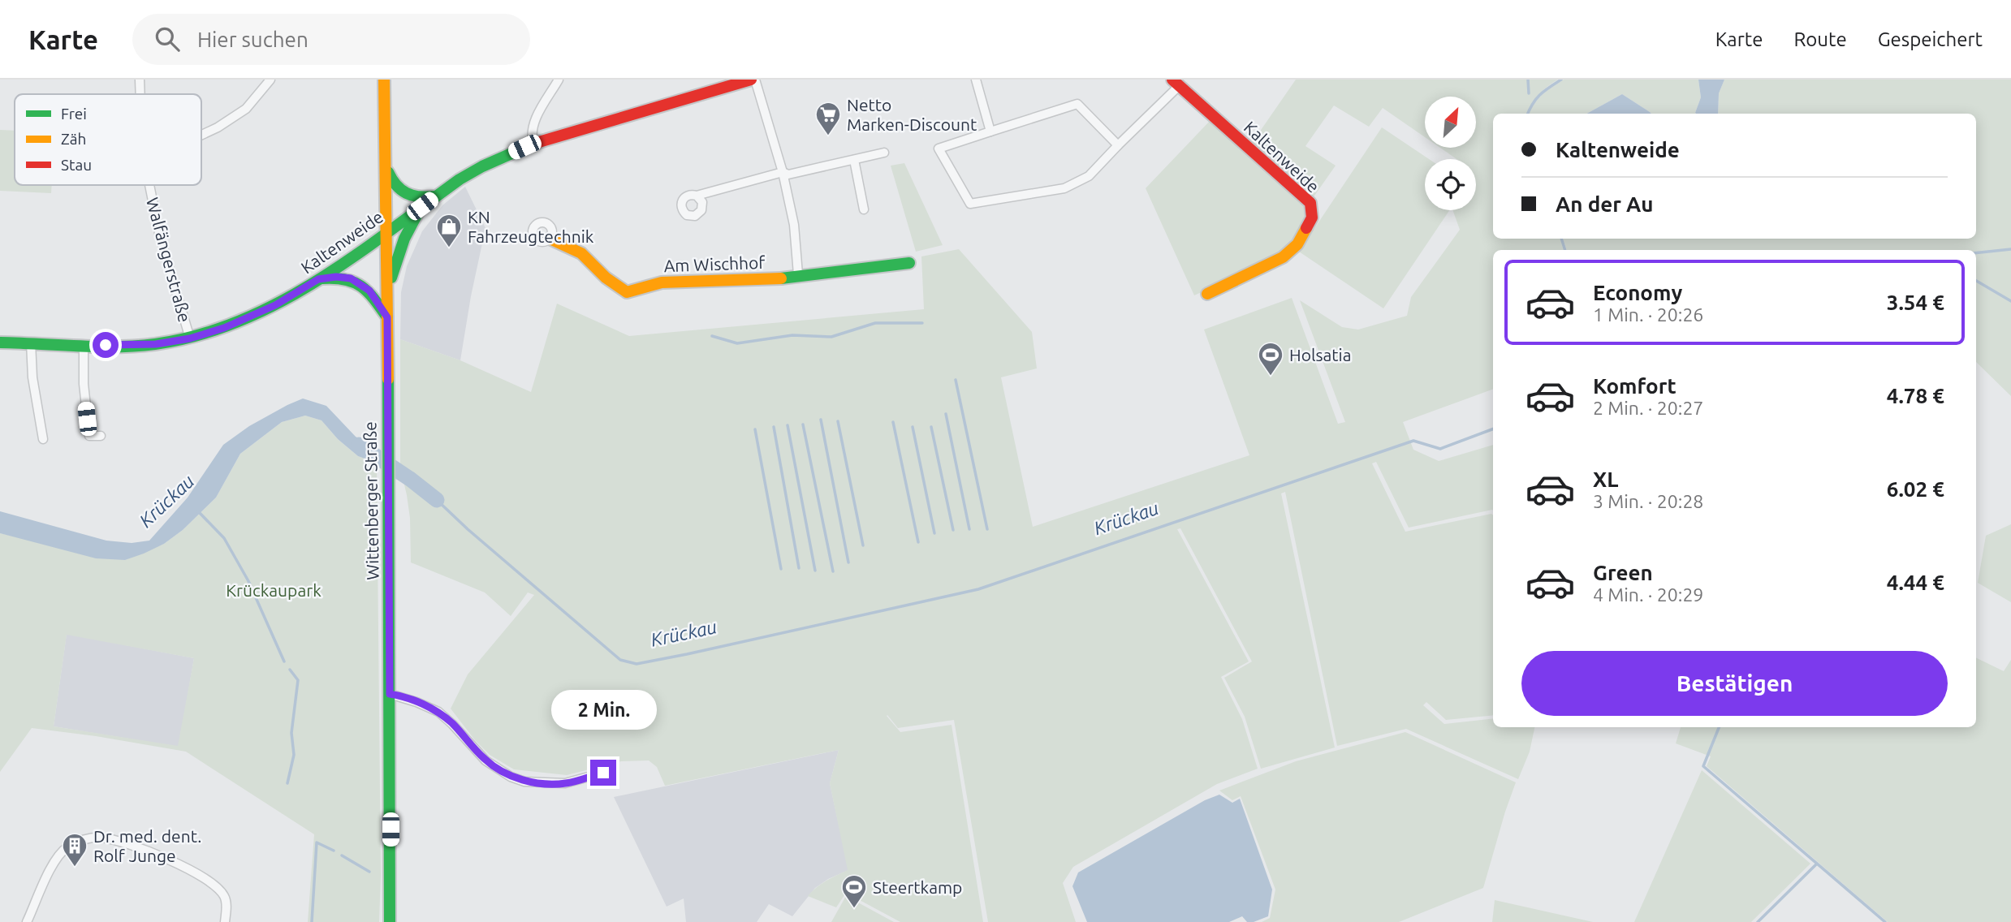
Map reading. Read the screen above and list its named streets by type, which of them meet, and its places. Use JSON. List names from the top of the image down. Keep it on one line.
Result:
{"streets":{"main road":["Kaltenweide","Am Wischhof","Wittenberger Straße"],"street":["Walfängerstraße"]},"crossings":[["Kaltenweide","Walfängerstraße"],["Kaltenweide","Wittenberger Straße"]],"water":["Krückau"],"parks":["Krückaupark"],"places":{"supermarket":["Netto Marken-Discount"],"shop":["KN Fahrzeugtechnik"],"sports":["Holsatia","Steertkamp"],"building":["Dr. med. dent. Rolf Junge"]},"legend":["Frei","Zäh","Stau"],"north":"top right","page":{"header":"Karte","search":"Hier suchen","nav":["Karte","Route","Gespeichert"],"banner":["Kaltenweide","An der Au"],"list":[{"name":"Economy","note":"1 Min. · 20:26","value":"3.54 €"},{"name":"Komfort","note":"2 Min. · 20:27","value":"4.78 €"},{"name":"XL","note":"3 Min. · 20:28","value":"6.02 €"},{"name":"Green","note":"4 Min. · 20:29","value":"4.44 €"}],"buttons":"Bestätigen","bubble":"2 Min."}}
